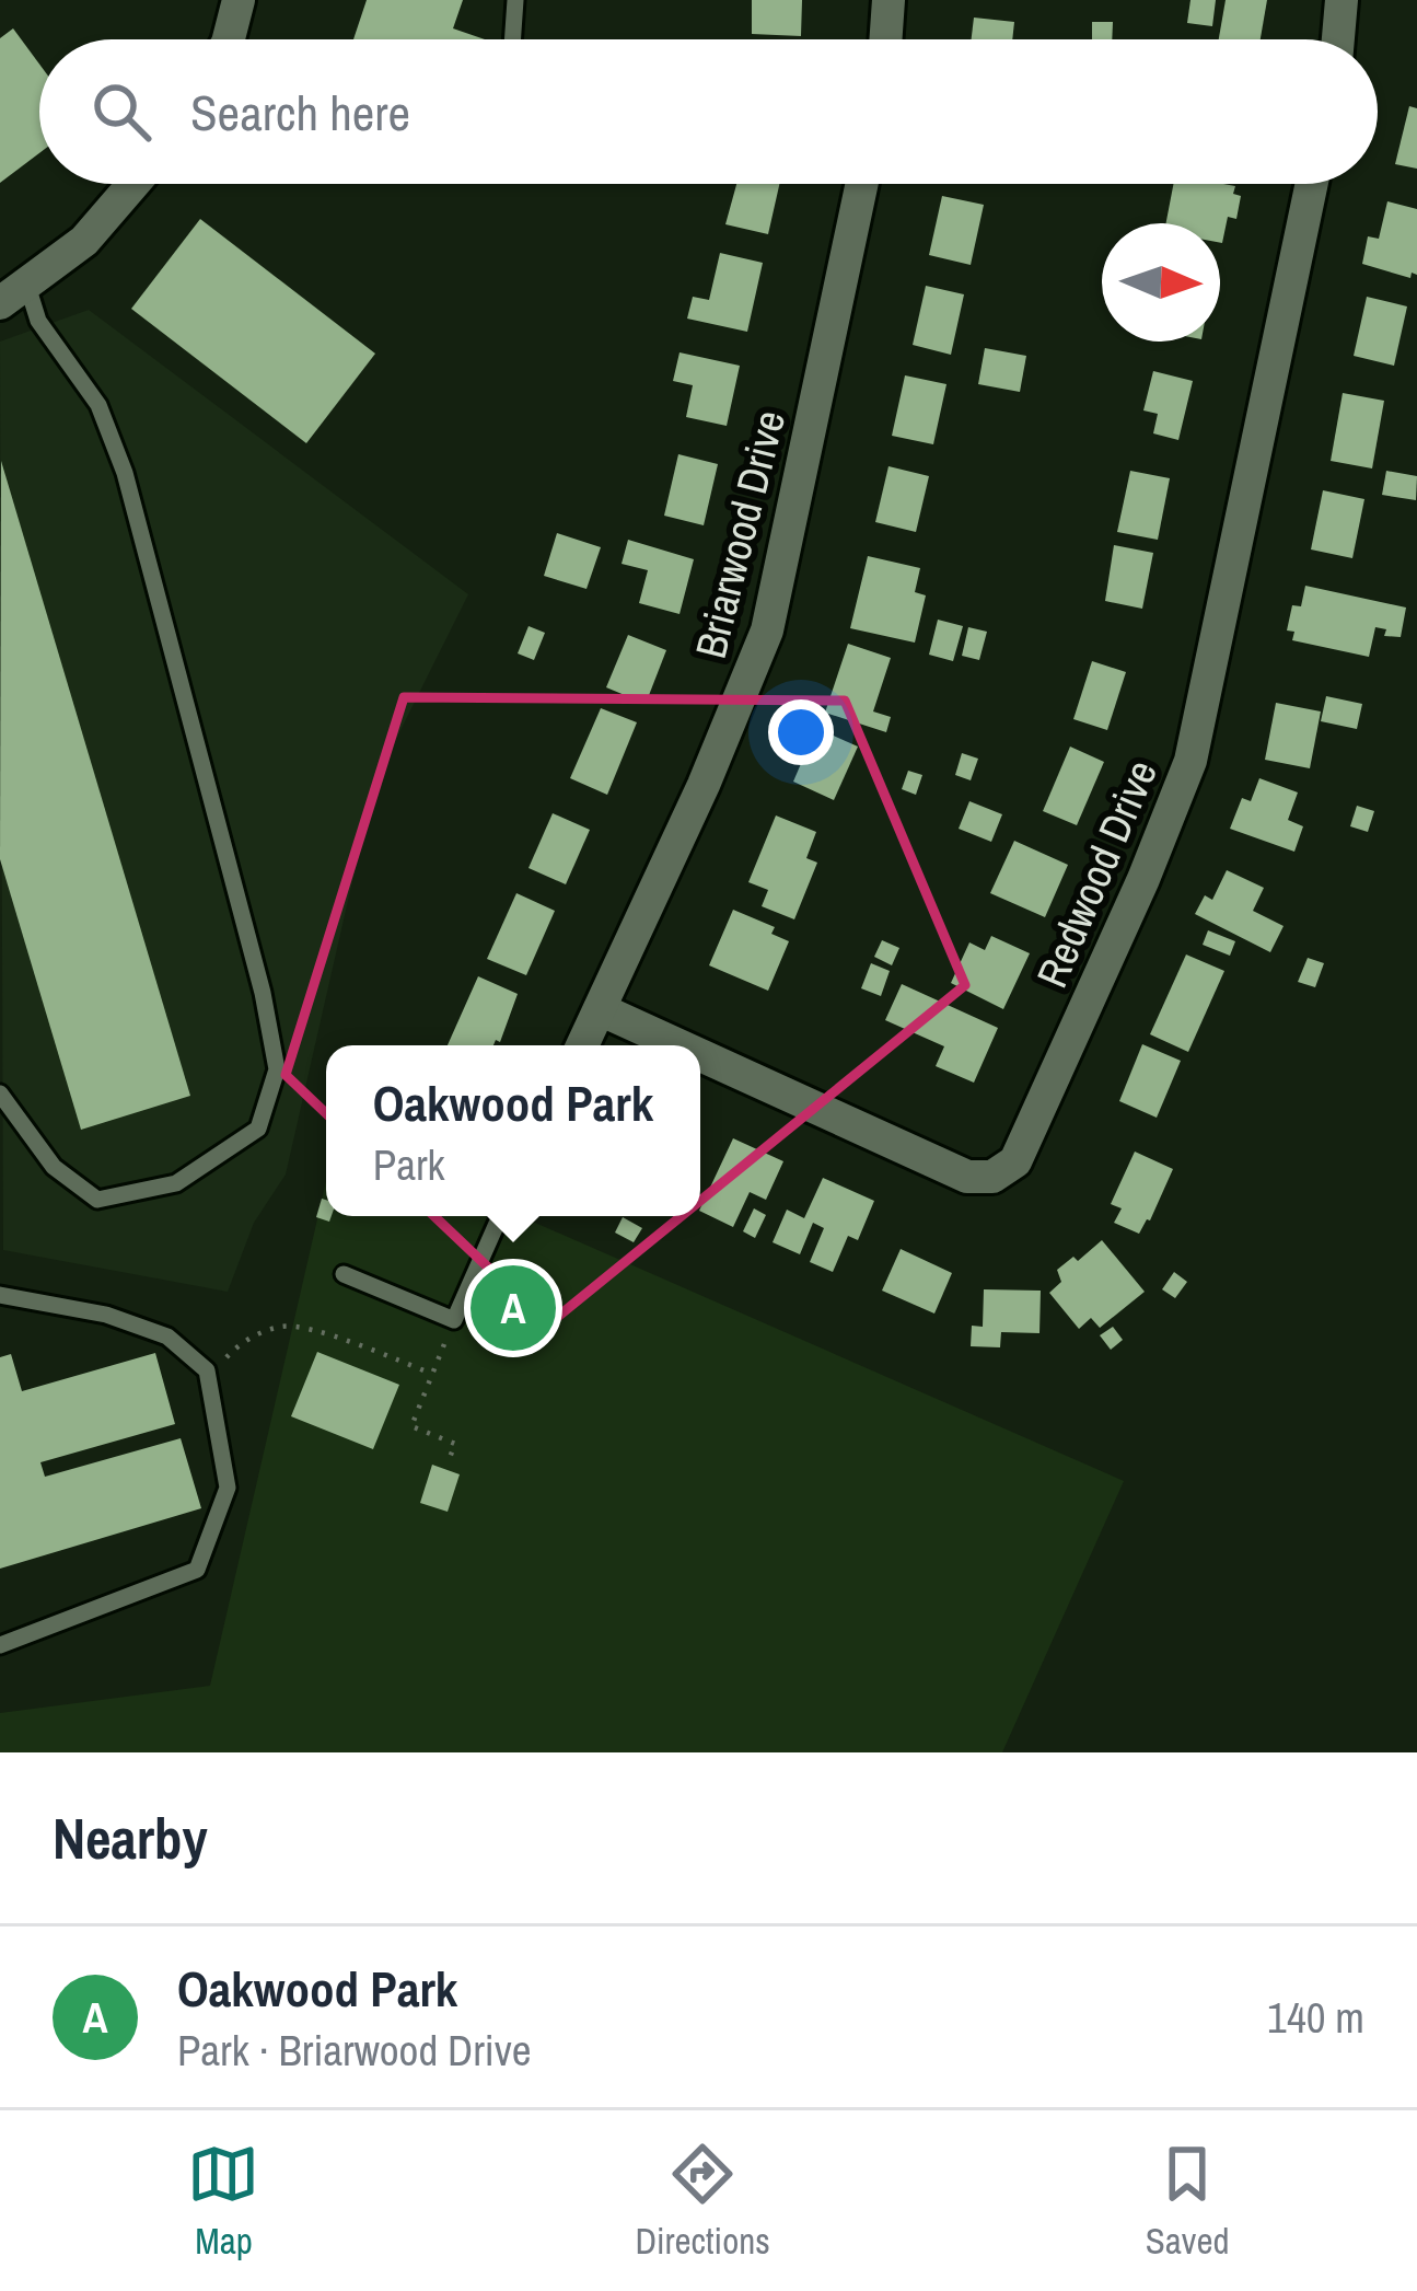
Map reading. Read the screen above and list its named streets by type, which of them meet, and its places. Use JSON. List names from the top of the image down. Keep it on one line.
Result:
{"streets":{"street":["Briarwood Drive","Redwood Drive"]},"crossings":[["Briarwood Drive","Redwood Drive"]],"north":"right","page":{"search":"Search here","popup":["Oakwood Park","Park"],"pins":"A","heading":"Nearby","list":[{"mark":"A","name":"Oakwood Park","note":"Park · Briarwood Drive","value":"140 m"}],"nav":["Map","Directions","Saved"]}}
